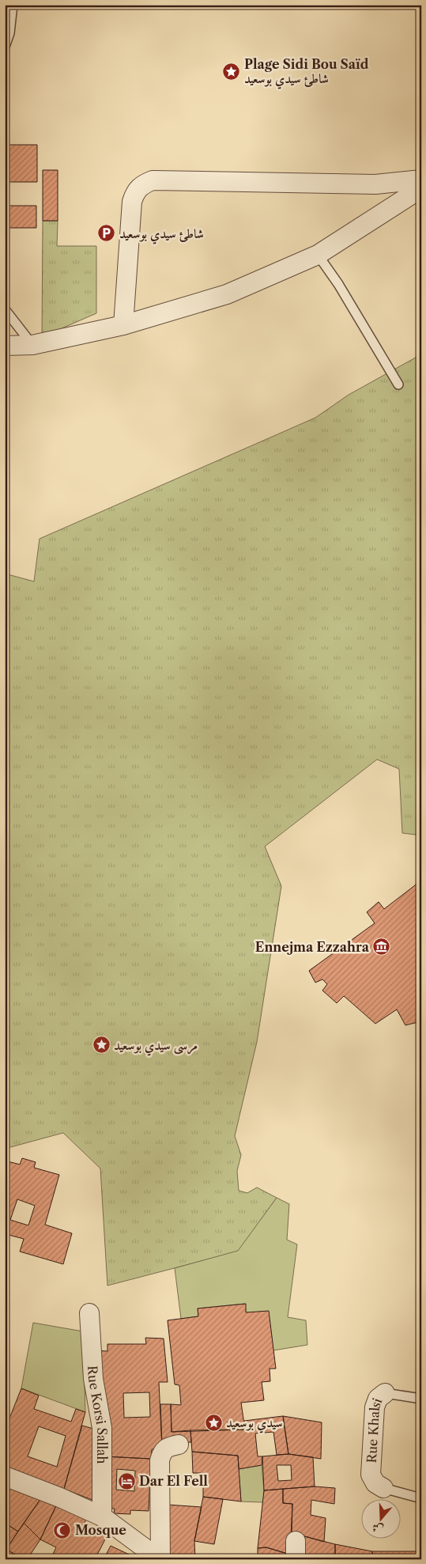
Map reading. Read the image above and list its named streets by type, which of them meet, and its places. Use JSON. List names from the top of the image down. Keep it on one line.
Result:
{"streets":{"street":["Rue Korsi Sallah","Rue Khalsi"]},"places":{"place":["Plage Sidi Bou Saïd شاطئ سيدي بوسعيد","مرسى سيدي بوسعيد","سيدي بوسعيد"],"parking":["شاطئ سيدي بوسعيد"],"museum":["Ennejma Ezzahra"],"hotel":["Dar El Fell"],"mosque":["Mosque"]},"north":"bottom"}
